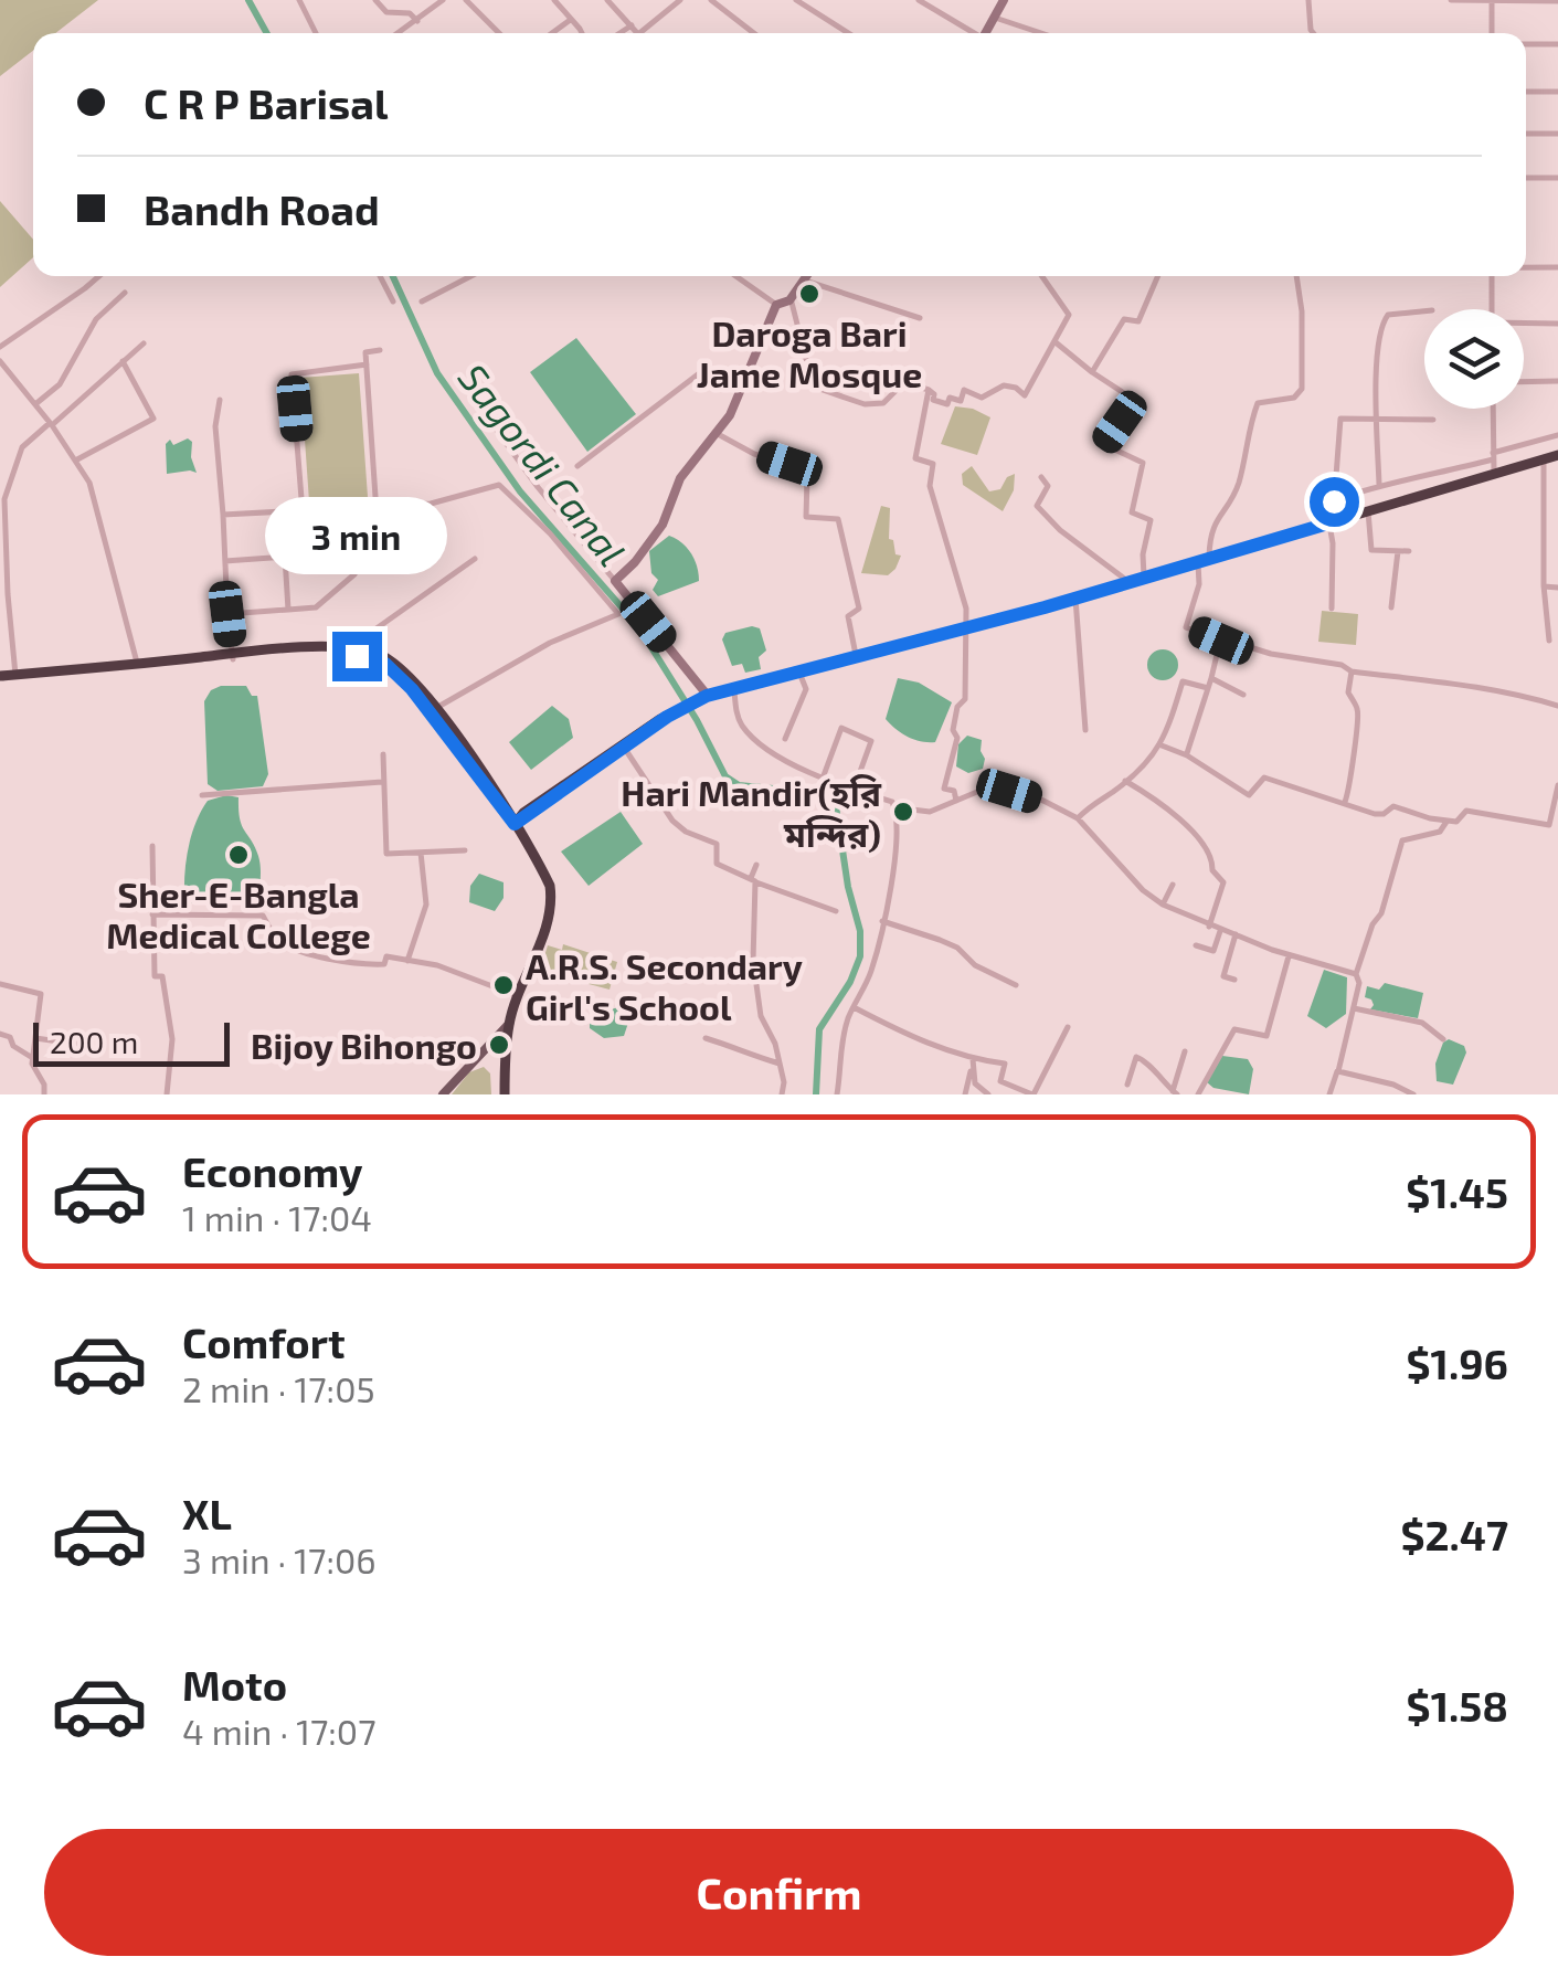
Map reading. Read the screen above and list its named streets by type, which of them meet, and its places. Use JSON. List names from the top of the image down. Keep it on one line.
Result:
{"water":["Sagordi Canal"],"places":["Daroga Bari Jame Mosque","Hari Mandir(হরি মন্দির)","Sher-E-Bangla Medical College","A.R.S. Secondary Girl's School","Bijoy Bihongo"],"scale_bar":"200 m","page":{"banner":["C R P Barisal","Bandh Road"],"bubble":"3 min","scale":"200 m","list":[{"name":"Economy","note":"1 min · 17:04","value":"$1.45"},{"name":"Comfort","note":"2 min · 17:05","value":"$1.96"},{"name":"XL","note":"3 min · 17:06","value":"$2.47"},{"name":"Moto","note":"4 min · 17:07","value":"$1.58"}],"buttons":"Confirm"}}
